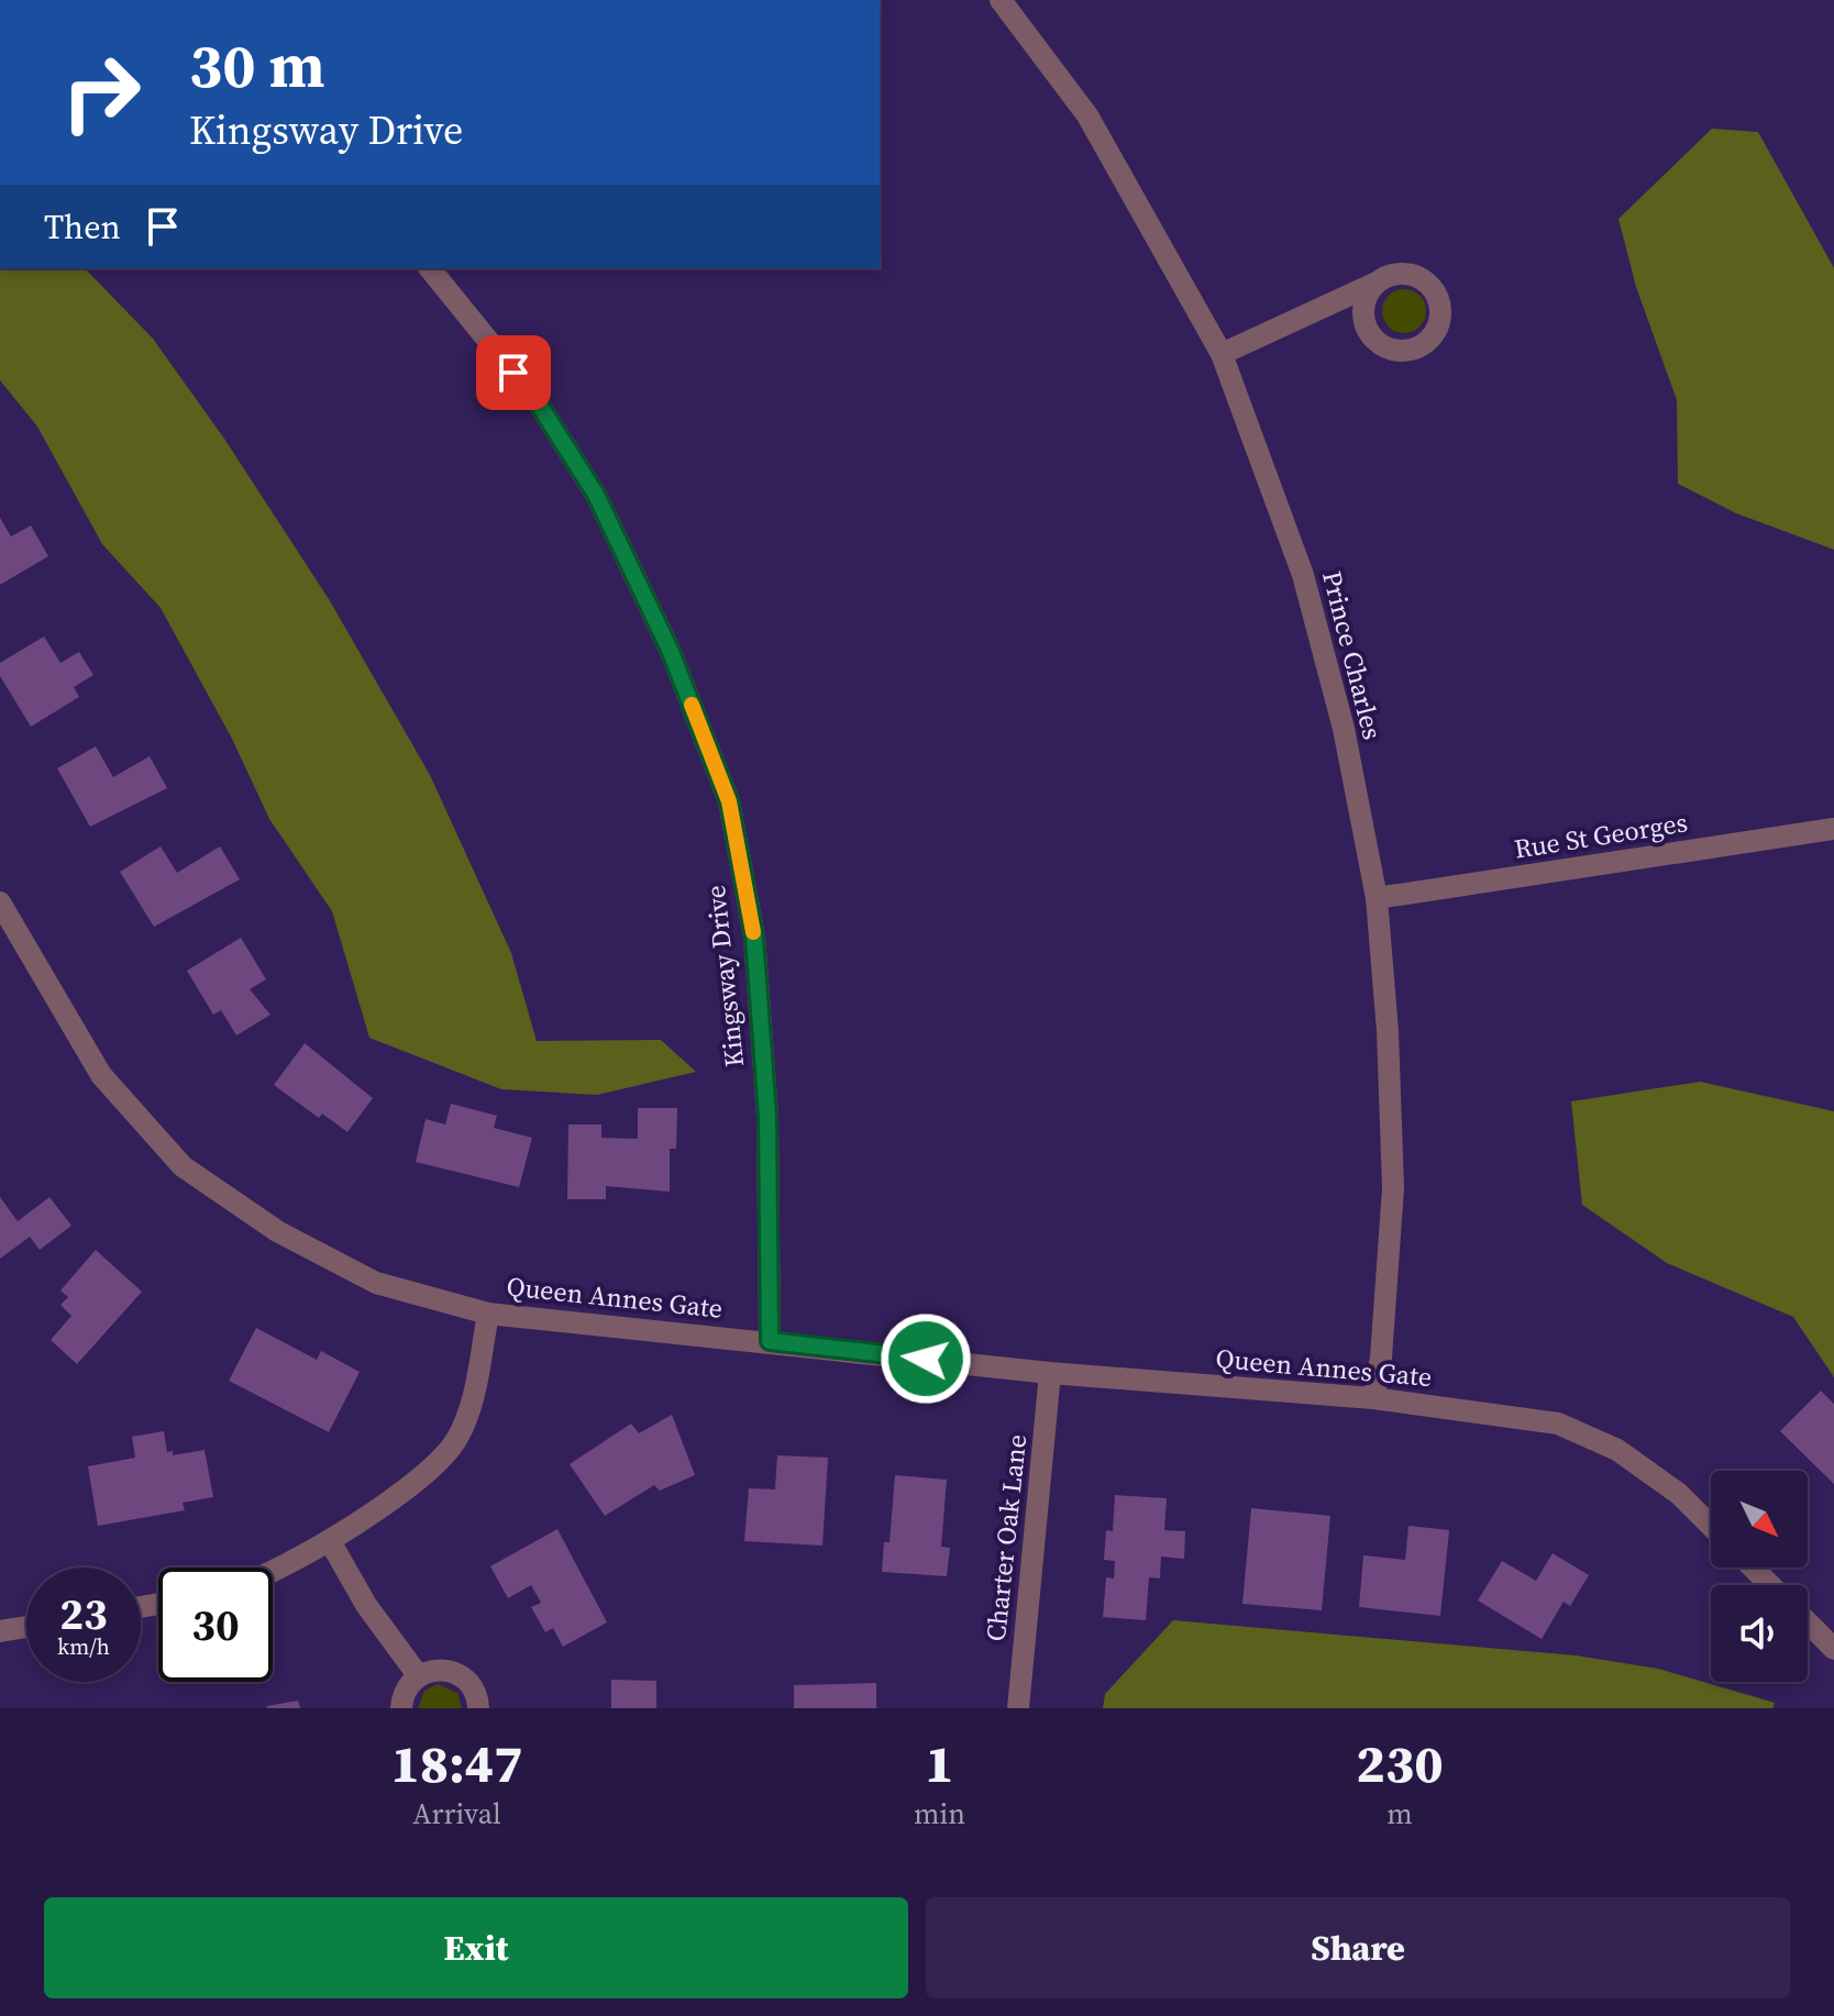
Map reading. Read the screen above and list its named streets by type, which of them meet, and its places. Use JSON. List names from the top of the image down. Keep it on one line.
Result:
{"streets":{"street":["Prince Charles","Rue St Georges","Kingsway Drive","Queen Annes Gate","Charter Oak Lane"]},"crossings":[["Prince Charles","Rue St Georges"],["Prince Charles","Queen Annes Gate"],["Kingsway Drive","Queen Annes Gate"],["Queen Annes Gate","Charter Oak Lane"]],"north":"bottom right","page":{"turn":["30 m","Kingsway Drive"],"then":"Then","speed":"23 km/h","limit":"30","eta":["18:47","Arrival","1","min","230","m"],"buttons":["Exit","Share"]}}
